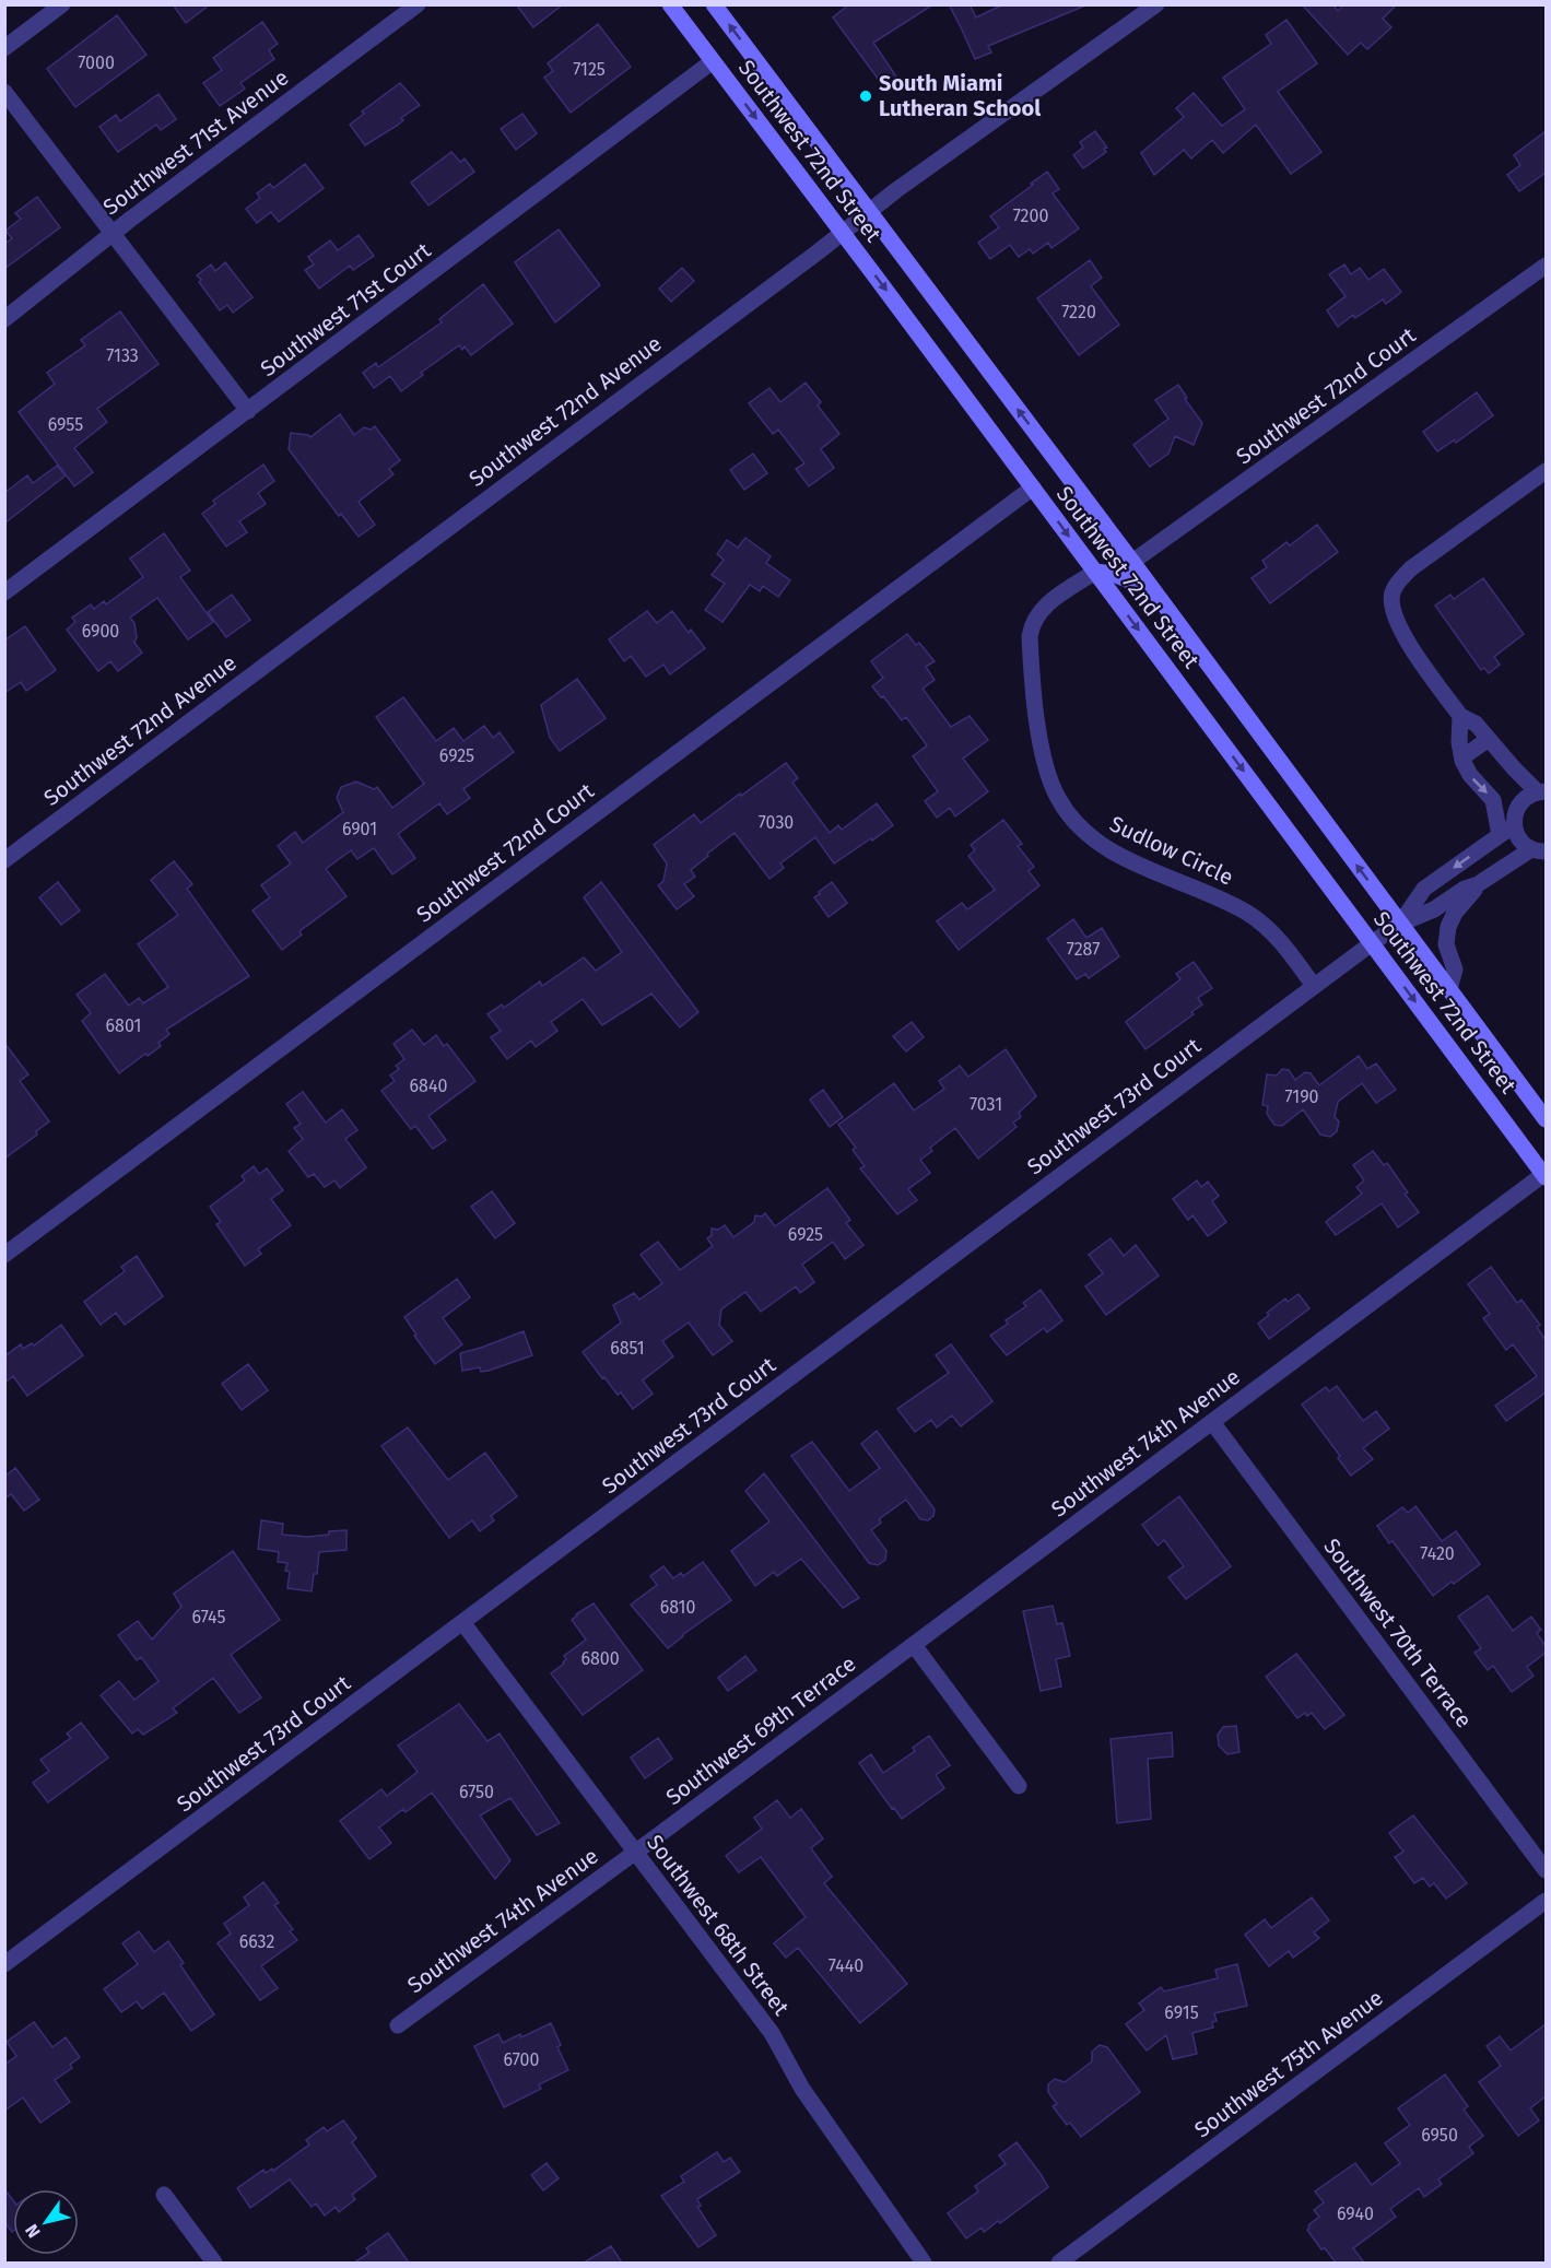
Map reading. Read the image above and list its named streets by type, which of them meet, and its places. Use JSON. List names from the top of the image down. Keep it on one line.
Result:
{"streets":{"main road":["Southwest 72nd Street"],"street":["Southwest 71st Avenue","Southwest 71st Court","Southwest 72nd Court","Southwest 72nd Avenue","Sudlow Circle","Southwest 73rd Court","Southwest 74th Avenue","Southwest 70th Terrace","Southwest 69th Terrace","Southwest 68th Street","Southwest 75th Avenue"]},"crossings":[["Southwest 72nd Street","Southwest 71st Court"],["Southwest 72nd Street","Southwest 72nd Court"],["Southwest 72nd Street","Southwest 72nd Avenue"],["Southwest 72nd Street","Sudlow Circle"],["Southwest 72nd Street","Southwest 73rd Court"],["Southwest 72nd Street","Southwest 74th Avenue"],["Sudlow Circle","Southwest 73rd Court"],["Southwest 73rd Court","Southwest 68th Street"],["Southwest 74th Avenue","Southwest 70th Terrace"],["Southwest 74th Avenue","Southwest 69th Terrace"],["Southwest 74th Avenue","Southwest 68th Street"],["Southwest 69th Terrace","Southwest 68th Street"]],"places":["South Miami Lutheran School"],"house_numbers":["7000","7125","7200","7220","7133","6955","6900","6925","7030","6901","7287","6801","6840","7190","7031","6925","6851","7420","6810","6745","6800","6750","6632","7440","6915","6700","6950","6940"],"north":"bottom left"}
